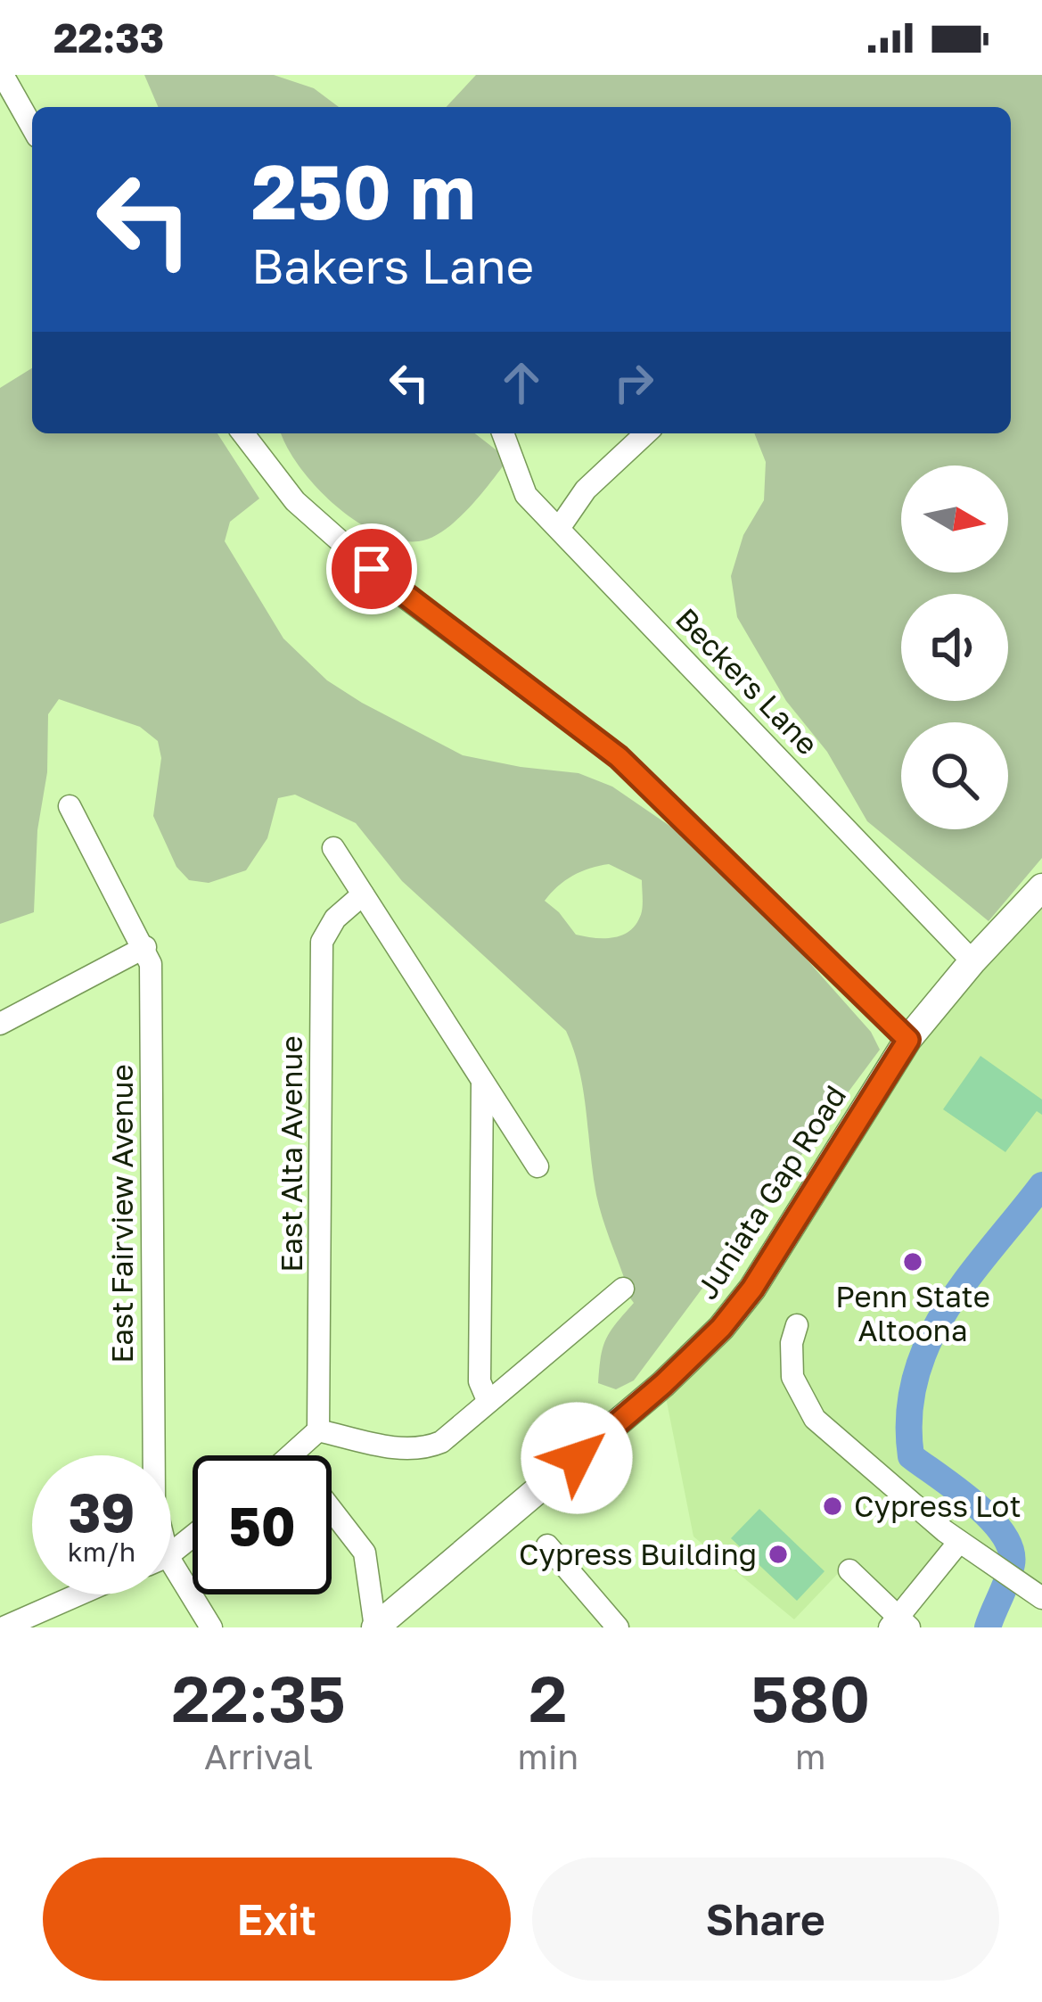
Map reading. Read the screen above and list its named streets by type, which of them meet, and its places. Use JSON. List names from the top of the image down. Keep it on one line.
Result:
{"streets":{"main road":["Juniata Gap Road"],"street":["Beckers Lane","East Alta Avenue","East Fairview Avenue"]},"crossings":[["Beckers Lane","Juniata Gap Road"]],"places":["Penn State Altoona","Cypress Lot","Cypress Building"],"north":"right","page":{"status":"22:33","turn":["250 m","Bakers Lane"],"speed":"39 km/h","limit":"50","eta":["22:35","Arrival","2","min","580","m"],"buttons":["Exit","Share"]}}
